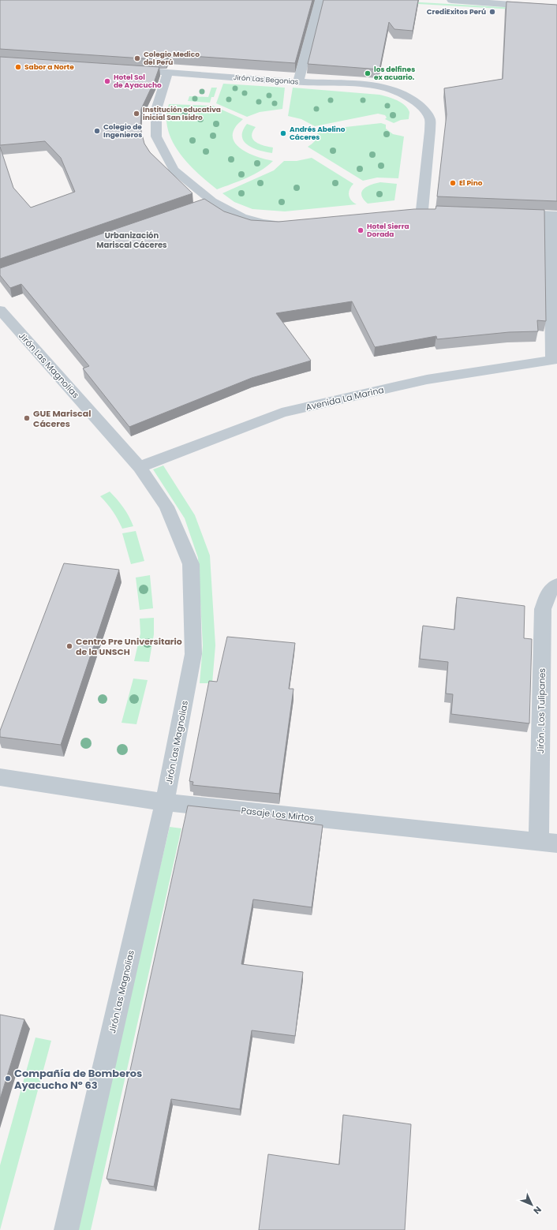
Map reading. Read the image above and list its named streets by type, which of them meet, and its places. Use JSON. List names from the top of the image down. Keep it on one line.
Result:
{"streets":{"street":["Jirón Las Begonias","Jirón Las Magnolias","Avenida La Marina","Jirón . Los Tulipanes","Pasaje Los Mirtos"]},"crossings":[["Jirón Las Magnolias","Avenida La Marina"],["Jirón Las Magnolias","Pasaje Los Mirtos"],["Jirón . Los Tulipanes","Pasaje Los Mirtos"]],"districts":["Urbanización Mariscal Cáceres"],"places":["CrediExitos Perú","Colegio Medico del Perú","Sabor a Norte","los delfines ex acuario.","Hotel Sol de Ayacucho","Institución educativa inicial San Isidro","Colegio de Ingenieros","Andrés Abelino Cáceres","El Pino","Hotel Sierra Dorada","GUE Mariscal Cáceres","Centro Pre Universitario de la UNSCH","Compañía de Bomberos Ayacucho Nº 63"],"north":"bottom right"}
